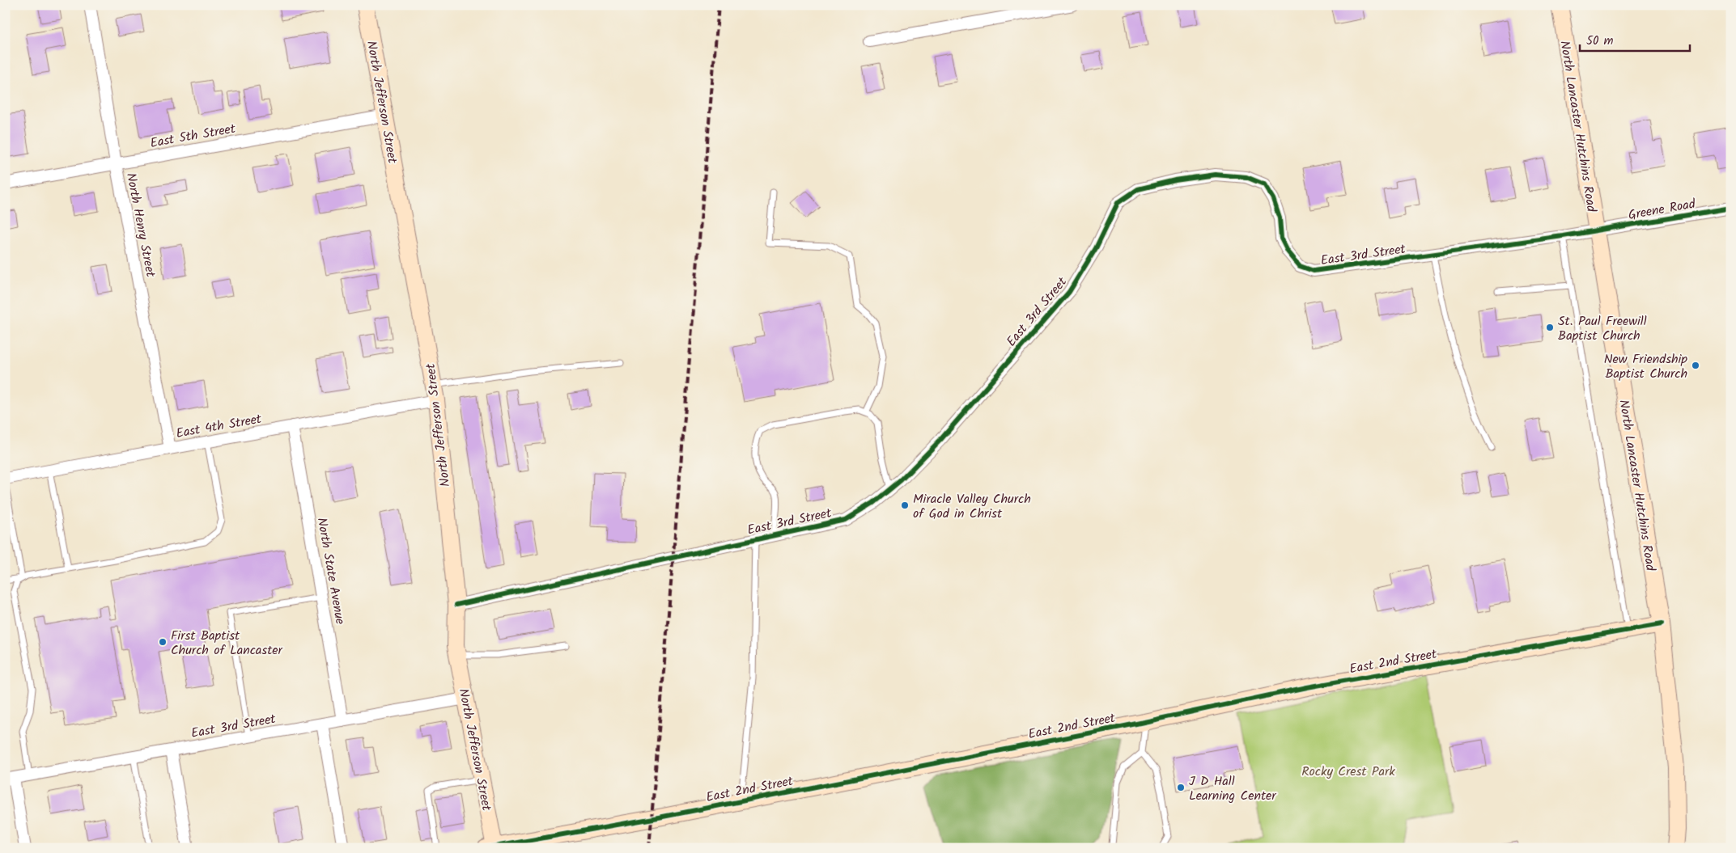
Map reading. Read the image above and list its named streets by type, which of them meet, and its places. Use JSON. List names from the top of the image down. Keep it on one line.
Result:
{"streets":{"street":["North Jefferson Street","North Lancaster Hutchins Road","East 5th Street","Greene Road","North Henry Street","East 3rd Street","East 4th Street","North State Avenue","East 2nd Street"]},"crossings":[["North Jefferson Street","East 5th Street"],["North Jefferson Street","East 3rd Street"],["North Jefferson Street","East 4th Street"],["North Jefferson Street","East 2nd Street"],["North Lancaster Hutchins Road","Greene Road"],["North Lancaster Hutchins Road","East 3rd Street"],["North Lancaster Hutchins Road","East 2nd Street"],["East 5th Street","North Henry Street"],["Greene Road","East 3rd Street"],["North Henry Street","East 4th Street"],["East 3rd Street","North State Avenue"],["East 4th Street","North State Avenue"]],"parks":["Rocky Crest Park"],"places":["St. Paul Freewill Baptist Church","New Friendship Baptist Church","Miracle Valley Church of God in Christ","First Baptist Church of Lancaster","J D Hall Learning Center"],"scale_bar":"50 m"}
